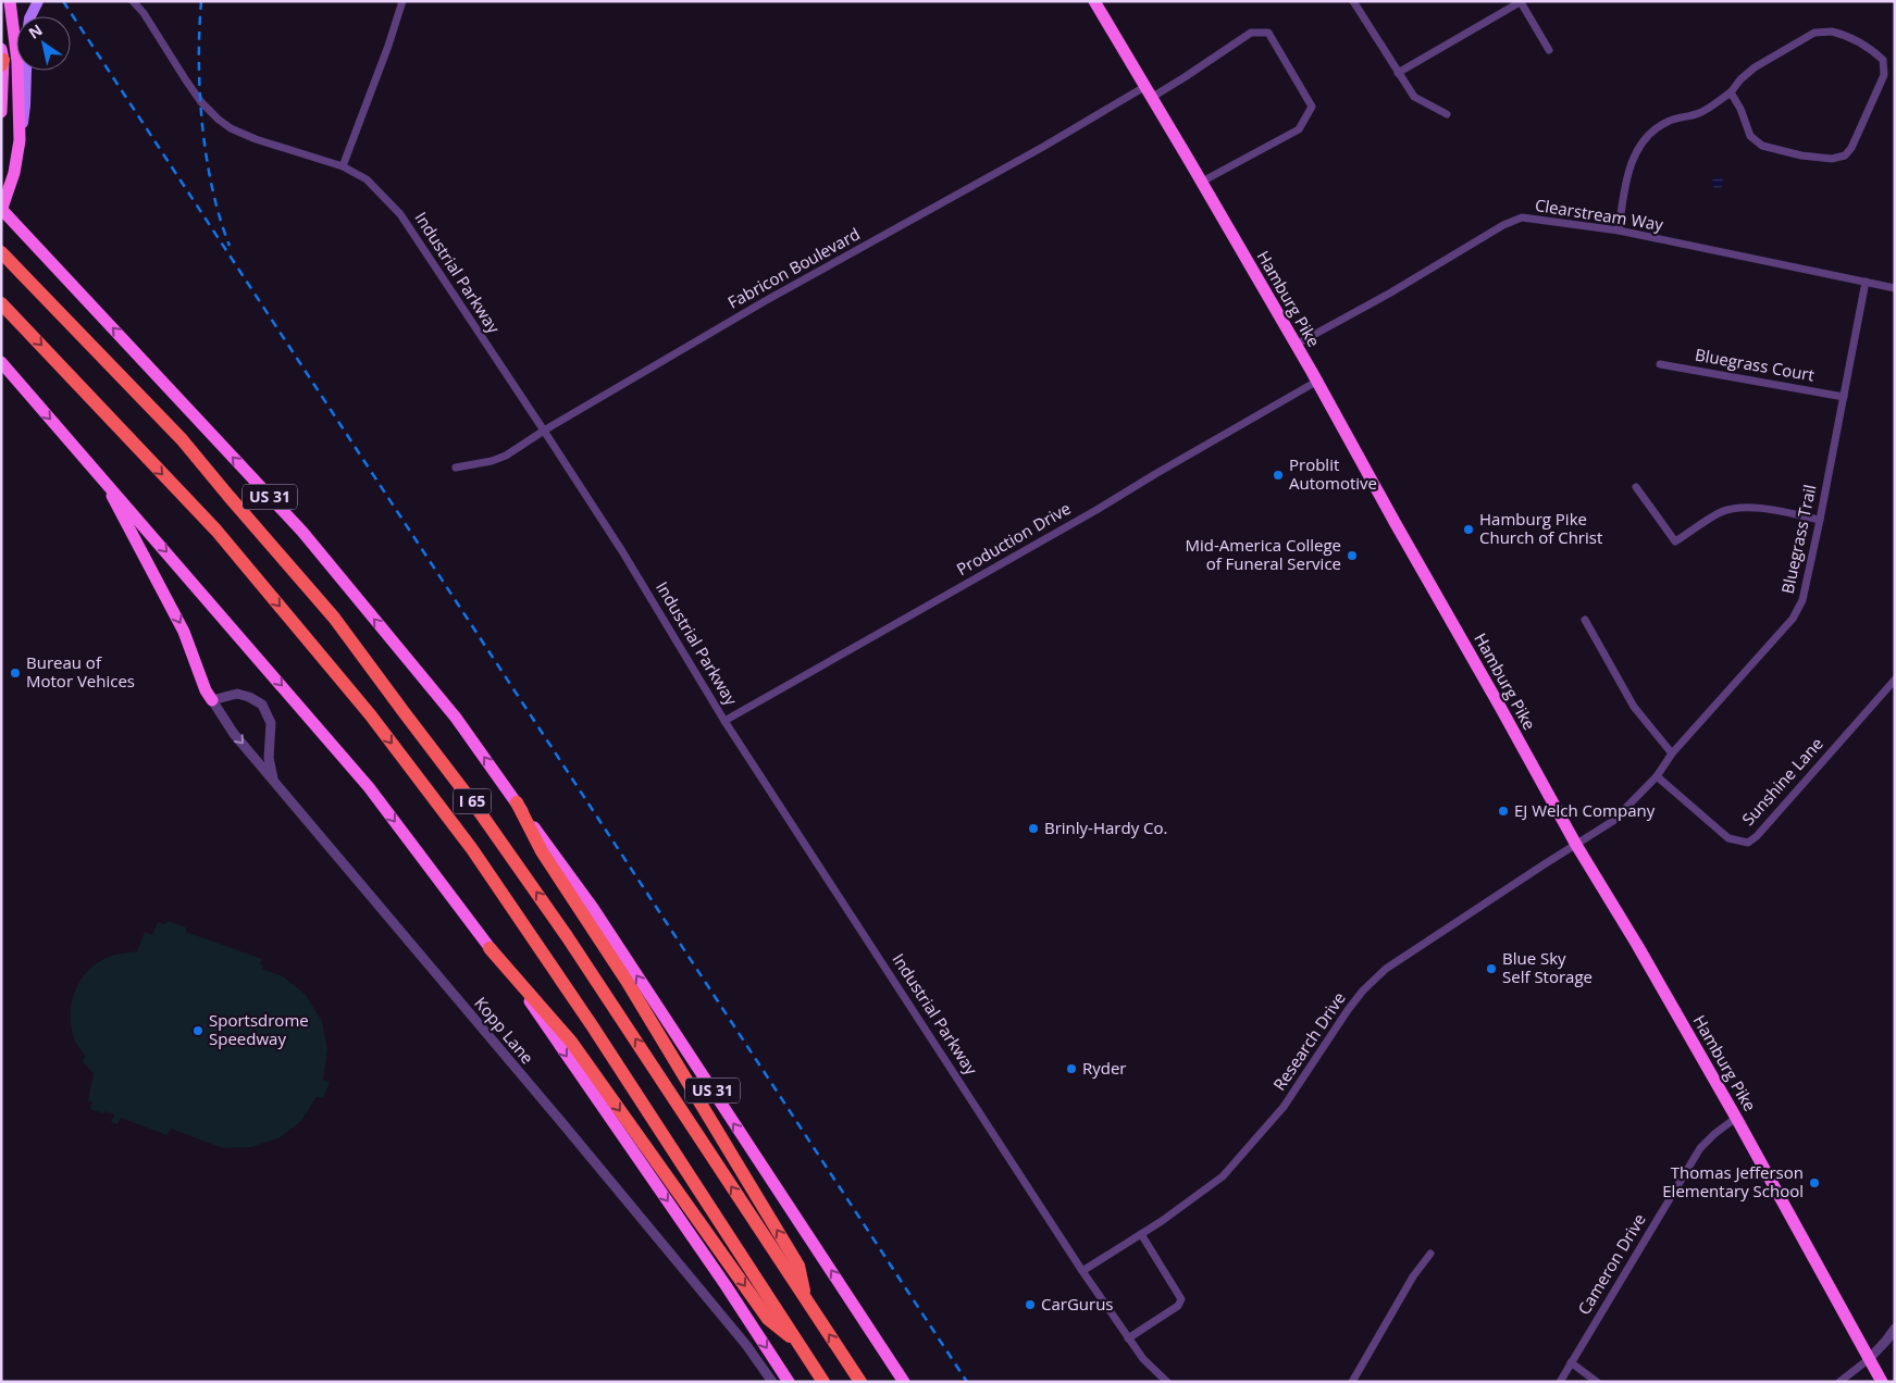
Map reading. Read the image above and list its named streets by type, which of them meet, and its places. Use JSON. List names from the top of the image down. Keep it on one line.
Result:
{"streets":{"highway":["I 65"],"main road":["Hamburg Pike","US 31"],"street":["Clearstream Way","Fabricon Boulevard","Industrial Parkway","Bluegrass Court","Production Drive","Bluegrass Trail","Sunshine Lane","Kopp Lane","Research Drive","Cameron Drive"]},"crossings":[["Clearstream Way","Hamburg Pike"],["Clearstream Way","Bluegrass Trail"],["Fabricon Boulevard","Industrial Parkway"],["Fabricon Boulevard","Hamburg Pike"],["Industrial Parkway","Production Drive"],["Industrial Parkway","Research Drive"],["Hamburg Pike","Production Drive"],["Hamburg Pike","Bluegrass Trail"],["Hamburg Pike","Research Drive"],["Hamburg Pike","Cameron Drive"],["Bluegrass Court","Bluegrass Trail"],["Bluegrass Trail","Sunshine Lane"],["Bluegrass Trail","Research Drive"]],"places":["Problit Automotive","Hamburg Pike Church of Christ","Mid-America College of Funeral Service","Bureau of Motor Vehices","EJ Welch Company","Brinly-Hardy Co.","Blue Sky Self Storage","Sportsdrome Speedway","Ryder","Thomas Jefferson Elementary School","CarGurus"],"north":"top left"}
